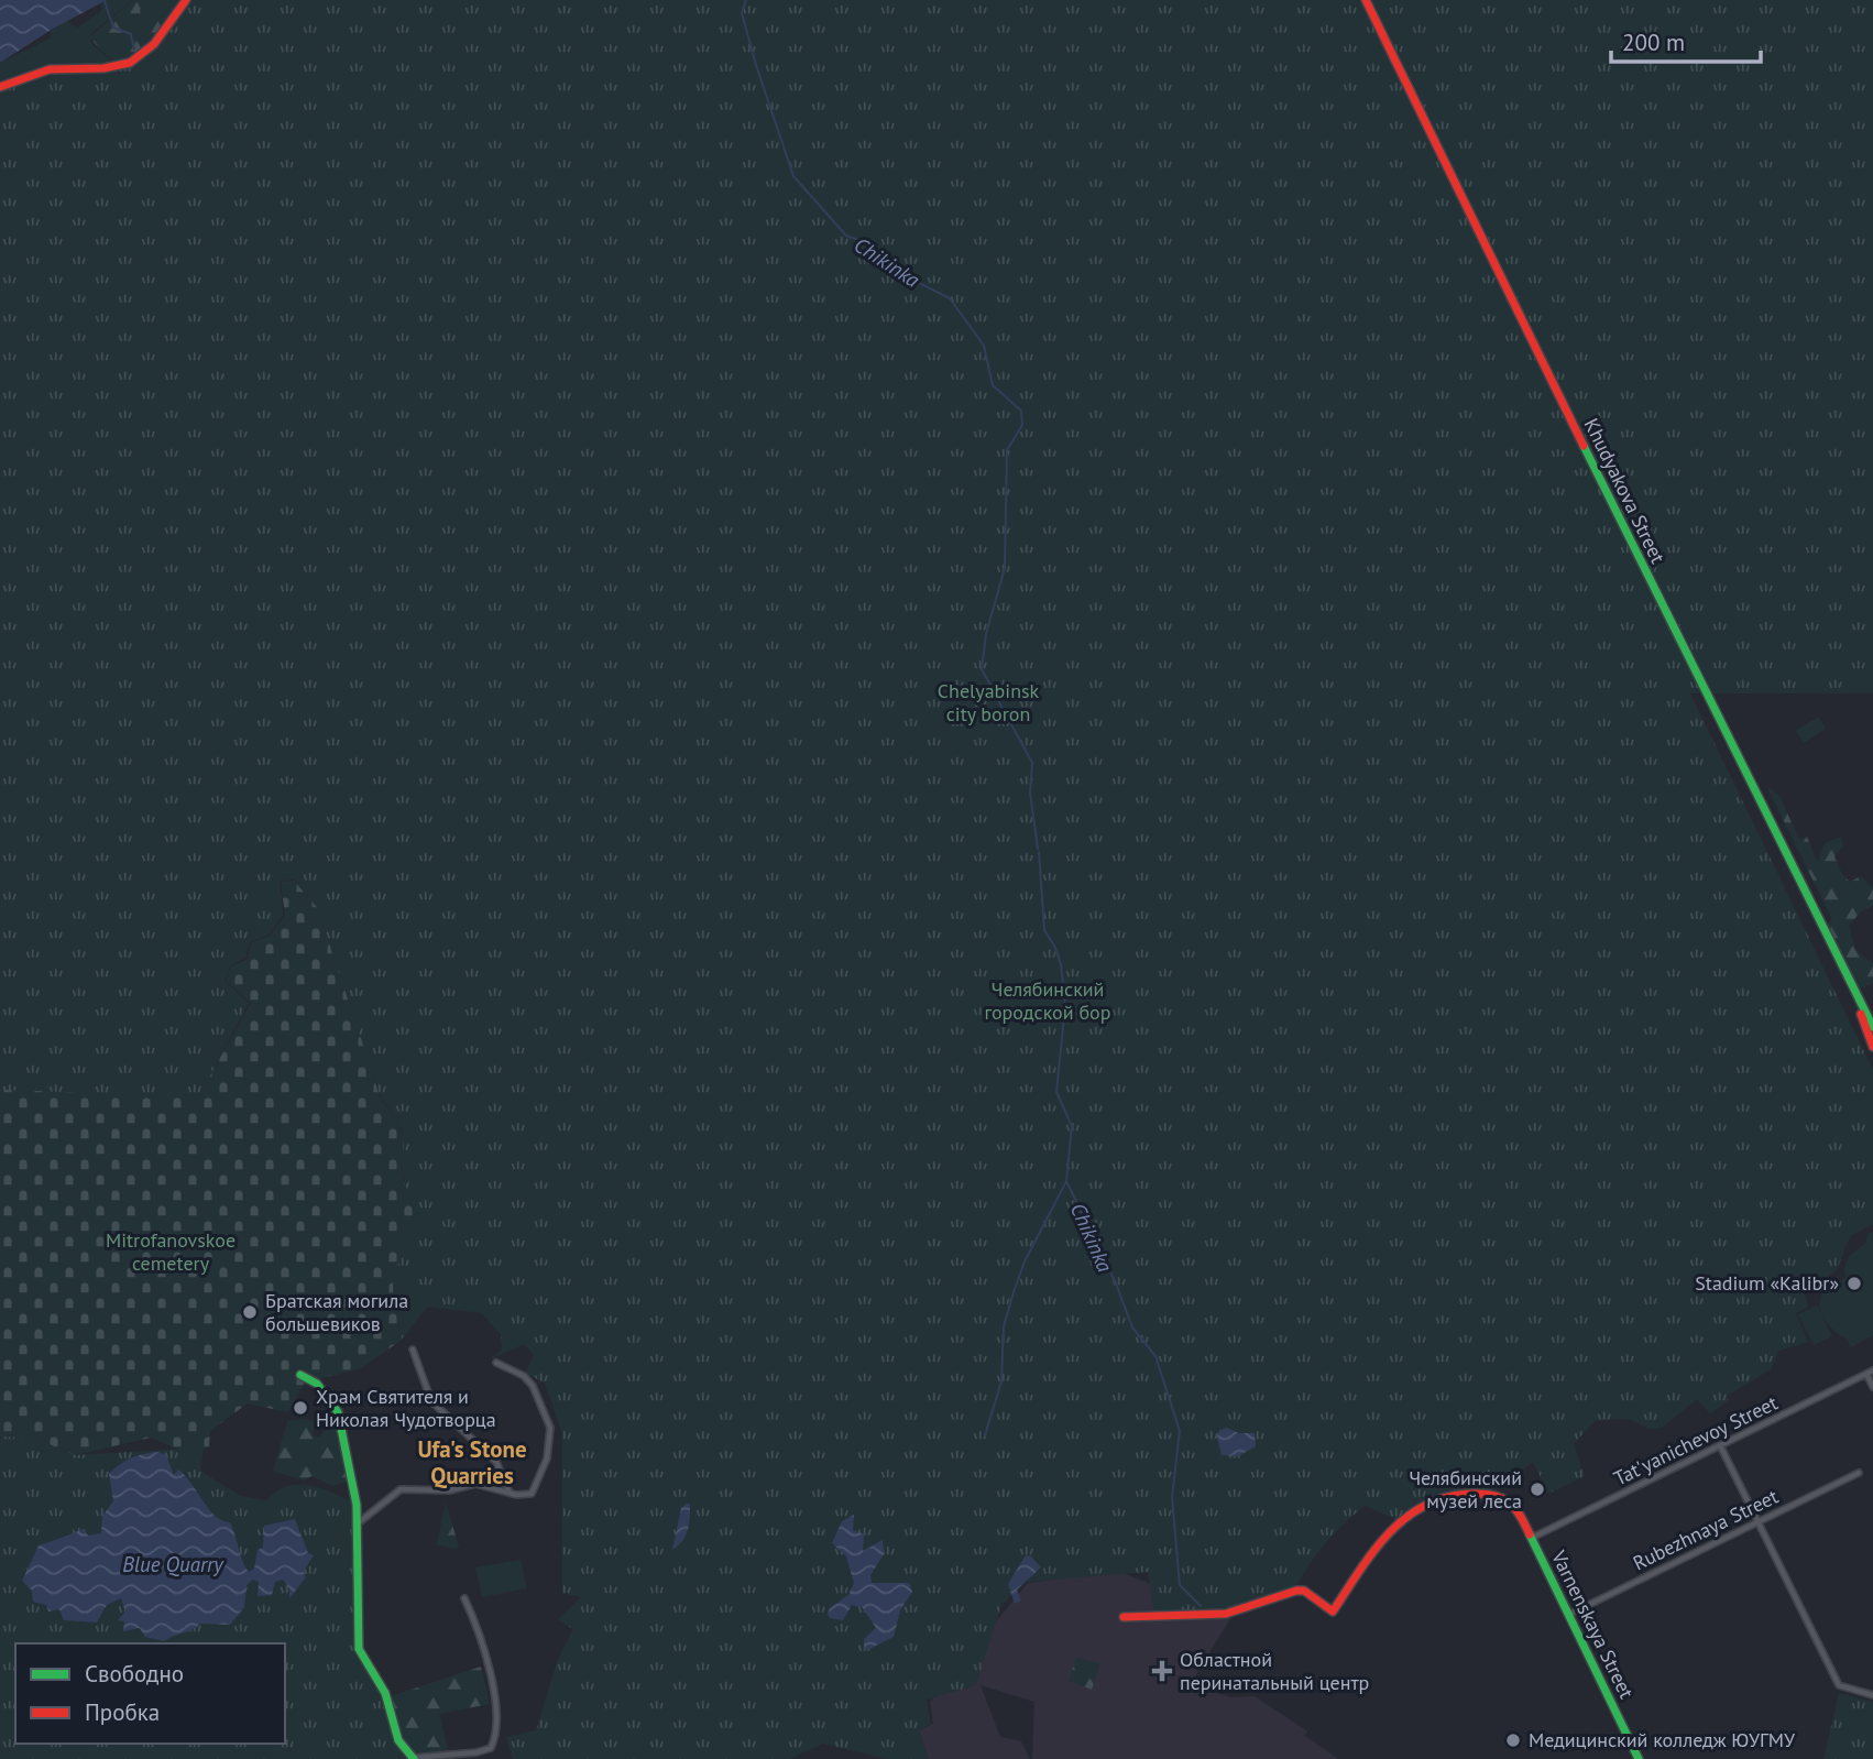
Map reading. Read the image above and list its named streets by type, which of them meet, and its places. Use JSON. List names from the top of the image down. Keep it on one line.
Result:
{"streets":{"street":["Khudyakova Street","Tat'yanichevoy Street","Rubezhnaya Street","Varnenskaya Street"]},"crossings":[["Tat'yanichevoy Street","Varnenskaya Street"],["Rubezhnaya Street","Varnenskaya Street"]],"districts":["Ufa's Stone Quarries"],"water":["Chikinka","Blue Quarry"],"parks":["Chelyabinsk city boron","Челябинский городской бор","Mitrofanovskoe cemetery"],"places":{"other":["Stadium «Kalibr»","Братская могила большевиков","Храм Святителя и Николая Чудотворца","Челябинский музей леса","Медицинский колледж ЮУГМУ"],"health":["Областной перинатальный центр"]},"legend":["Свободно","Пробка"],"scale_bar":"200 m"}
